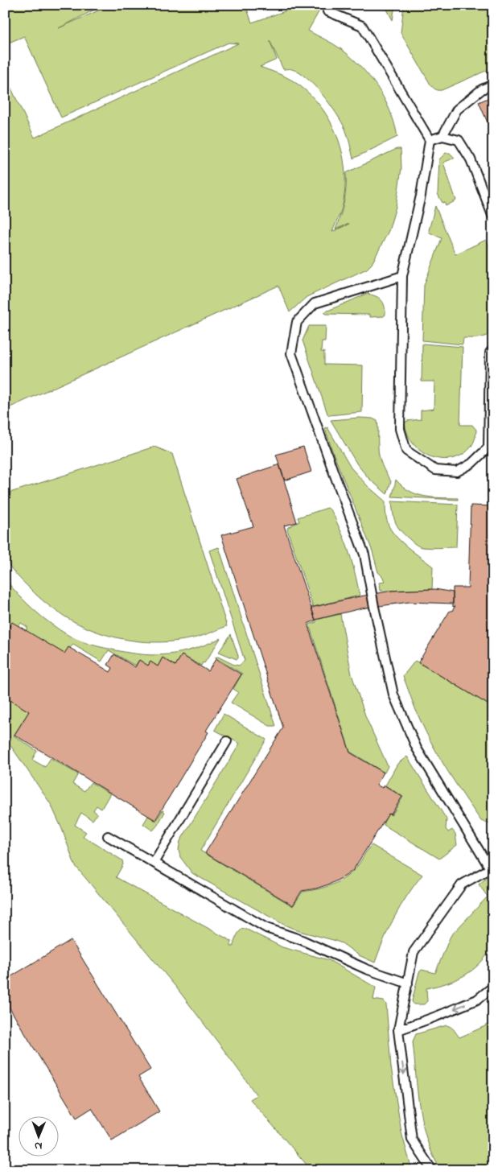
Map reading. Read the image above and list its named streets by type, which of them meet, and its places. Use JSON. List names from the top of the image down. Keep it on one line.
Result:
{"north":"bottom"}
